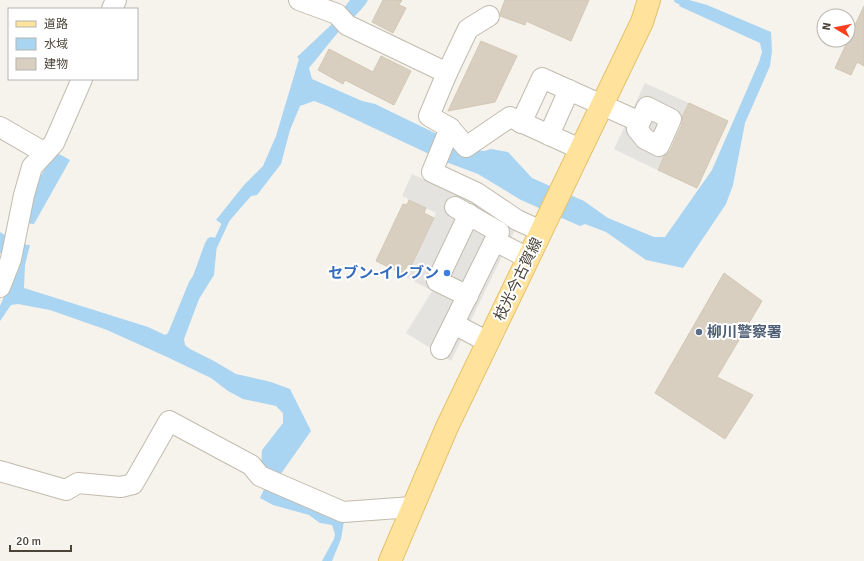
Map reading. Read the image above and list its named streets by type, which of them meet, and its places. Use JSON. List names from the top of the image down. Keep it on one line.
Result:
{"streets":{"main road":["枝光今古賀線"]},"places":["セブン-イレブン","柳川警察署"],"legend":["道路","水域","建物"],"scale_bar":"20 m","north":"left"}
